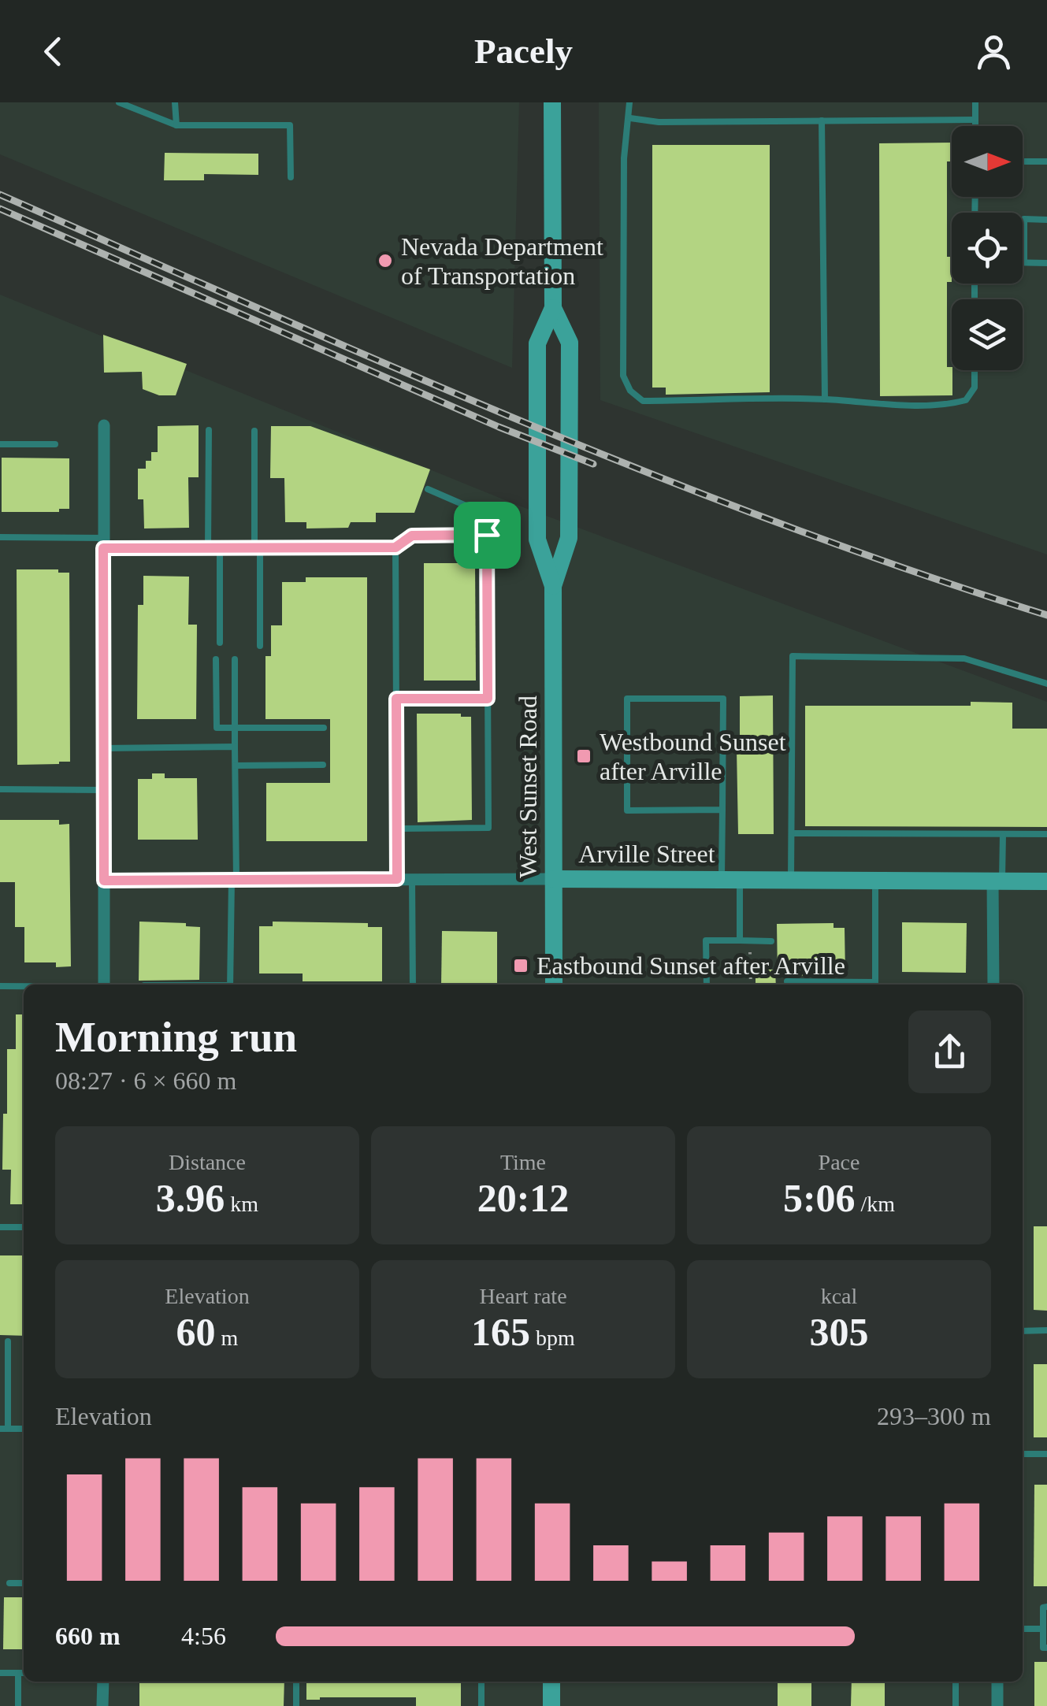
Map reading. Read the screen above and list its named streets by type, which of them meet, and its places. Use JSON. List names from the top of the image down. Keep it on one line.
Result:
{"streets":{"main road":["West Sunset Road","Arville Street"]},"crossings":[["West Sunset Road","Arville Street"]],"places":{"other":["Nevada Department of Transportation"],"transit":["Westbound Sunset after Arville","Eastbound Sunset after Arville"]},"north":"right","page":{"header":"Pacely","heading":["Morning run","08:27 · 6 × 660 m"],"stats":[["Distance","3.96 km"],["Time","20:12"],["Pace","5:06 /km"],["Elevation","60 m"],["Heart rate","165 bpm"],["kcal","305"]],"chart":["Elevation","293–300 m"],"list":[{"name":"660 m","note":"4:56"}]}}
